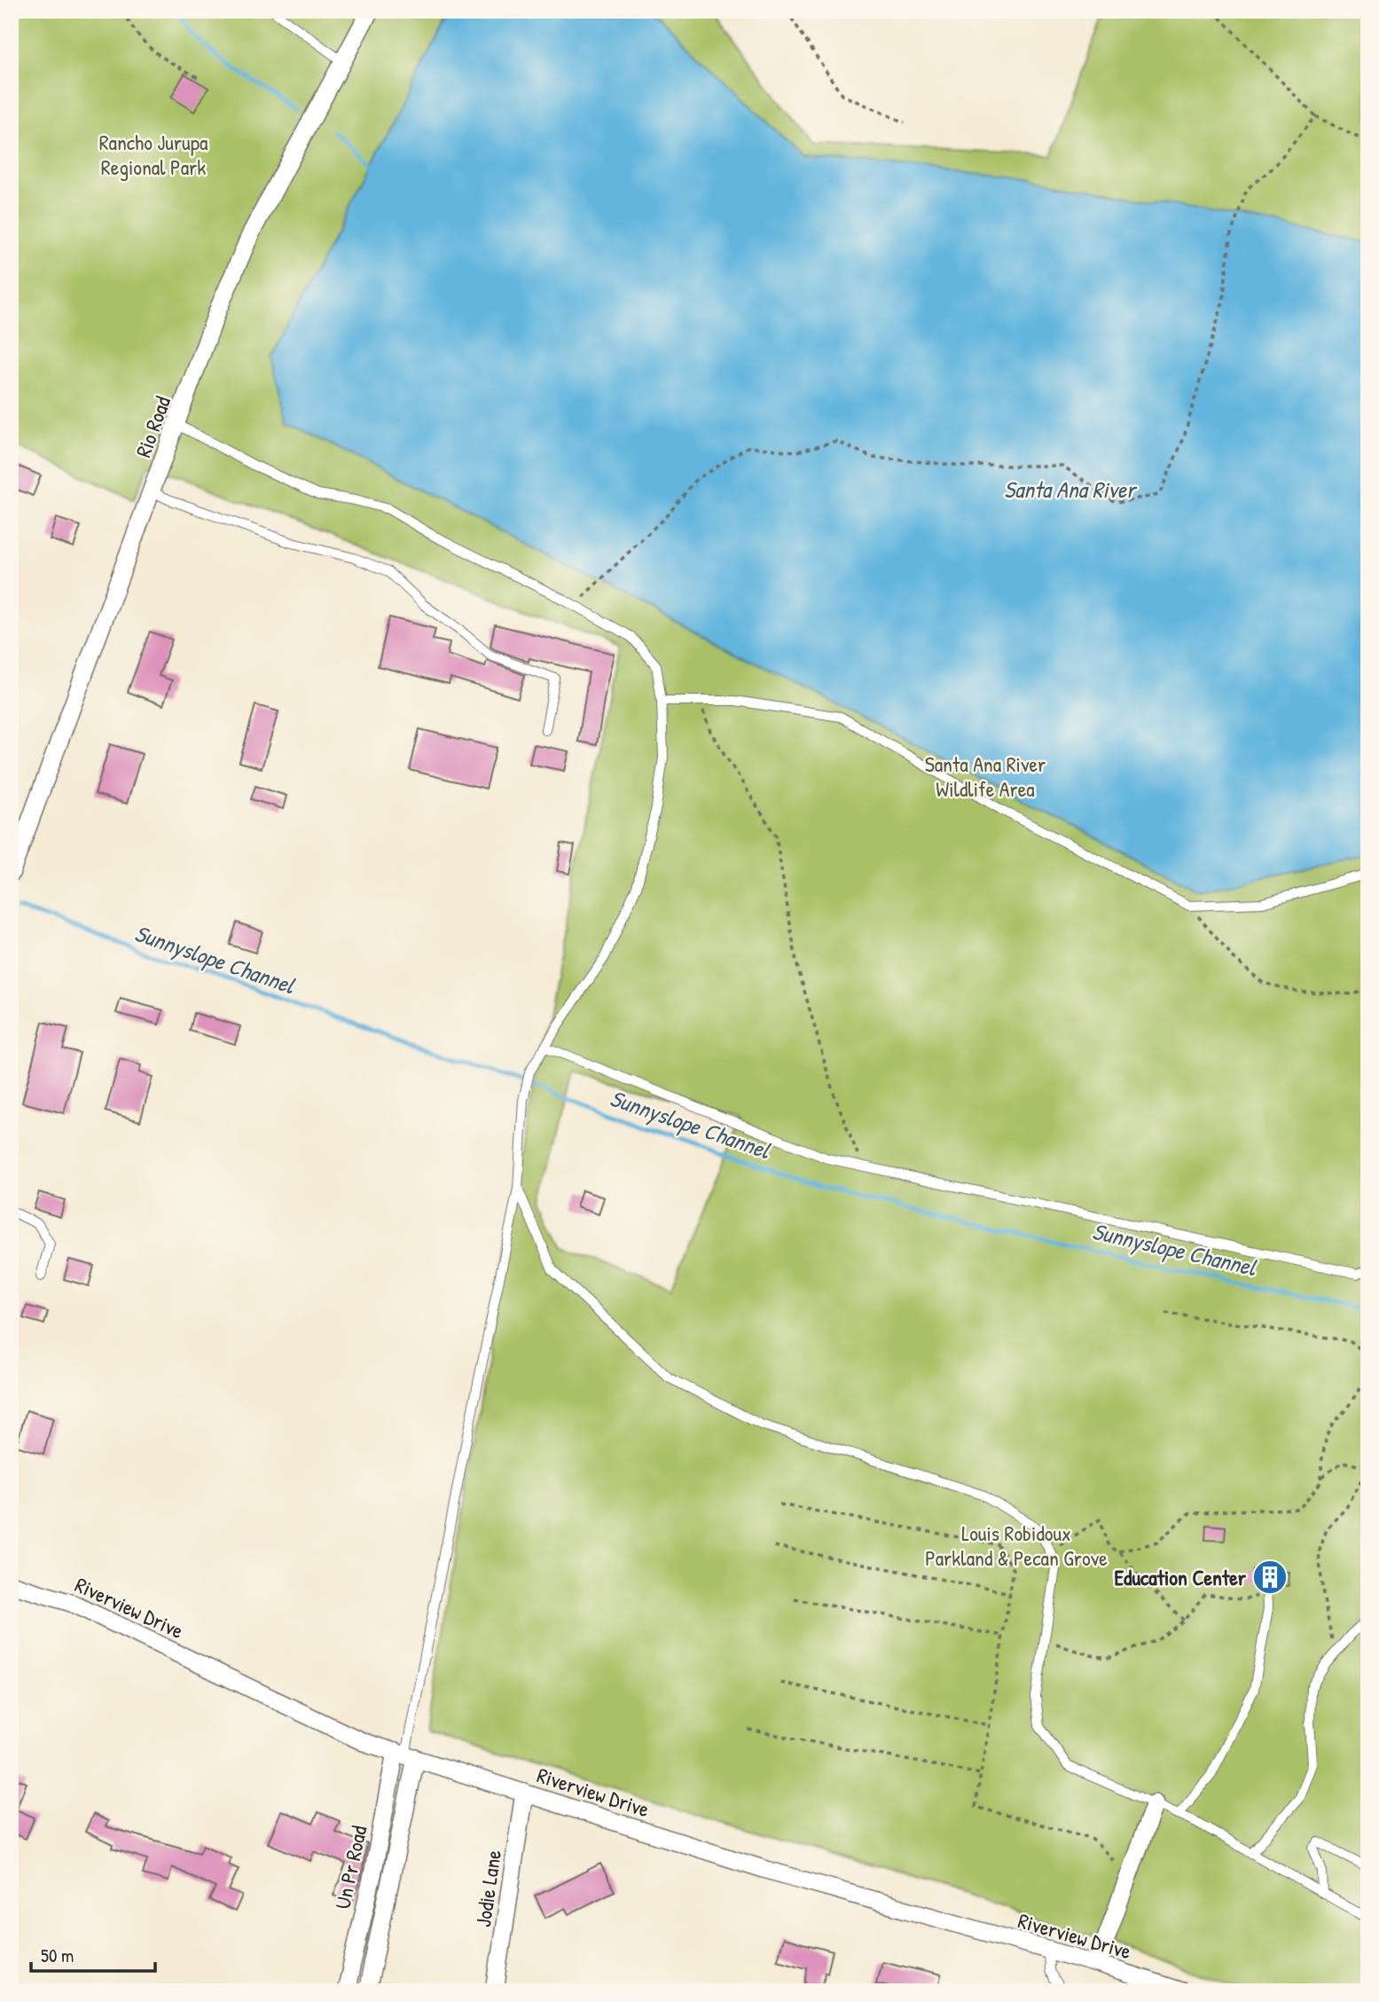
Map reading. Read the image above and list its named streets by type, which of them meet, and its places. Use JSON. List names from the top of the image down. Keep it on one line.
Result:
{"streets":{"street":["Rio Road","Riverview Drive","Un Pr Road","Jodie Lane"]},"crossings":[["Riverview Drive","Un Pr Road"],["Riverview Drive","Jodie Lane"]],"water":["Santa Ana River","Sunnyslope Channel"],"parks":["Rancho Jurupa Regional Park","Santa Ana River Wildlife Area","Louis Robidoux Parkland & Pecan Grove"],"places":{"building":["Education Center"]},"scale_bar":"50 m"}
